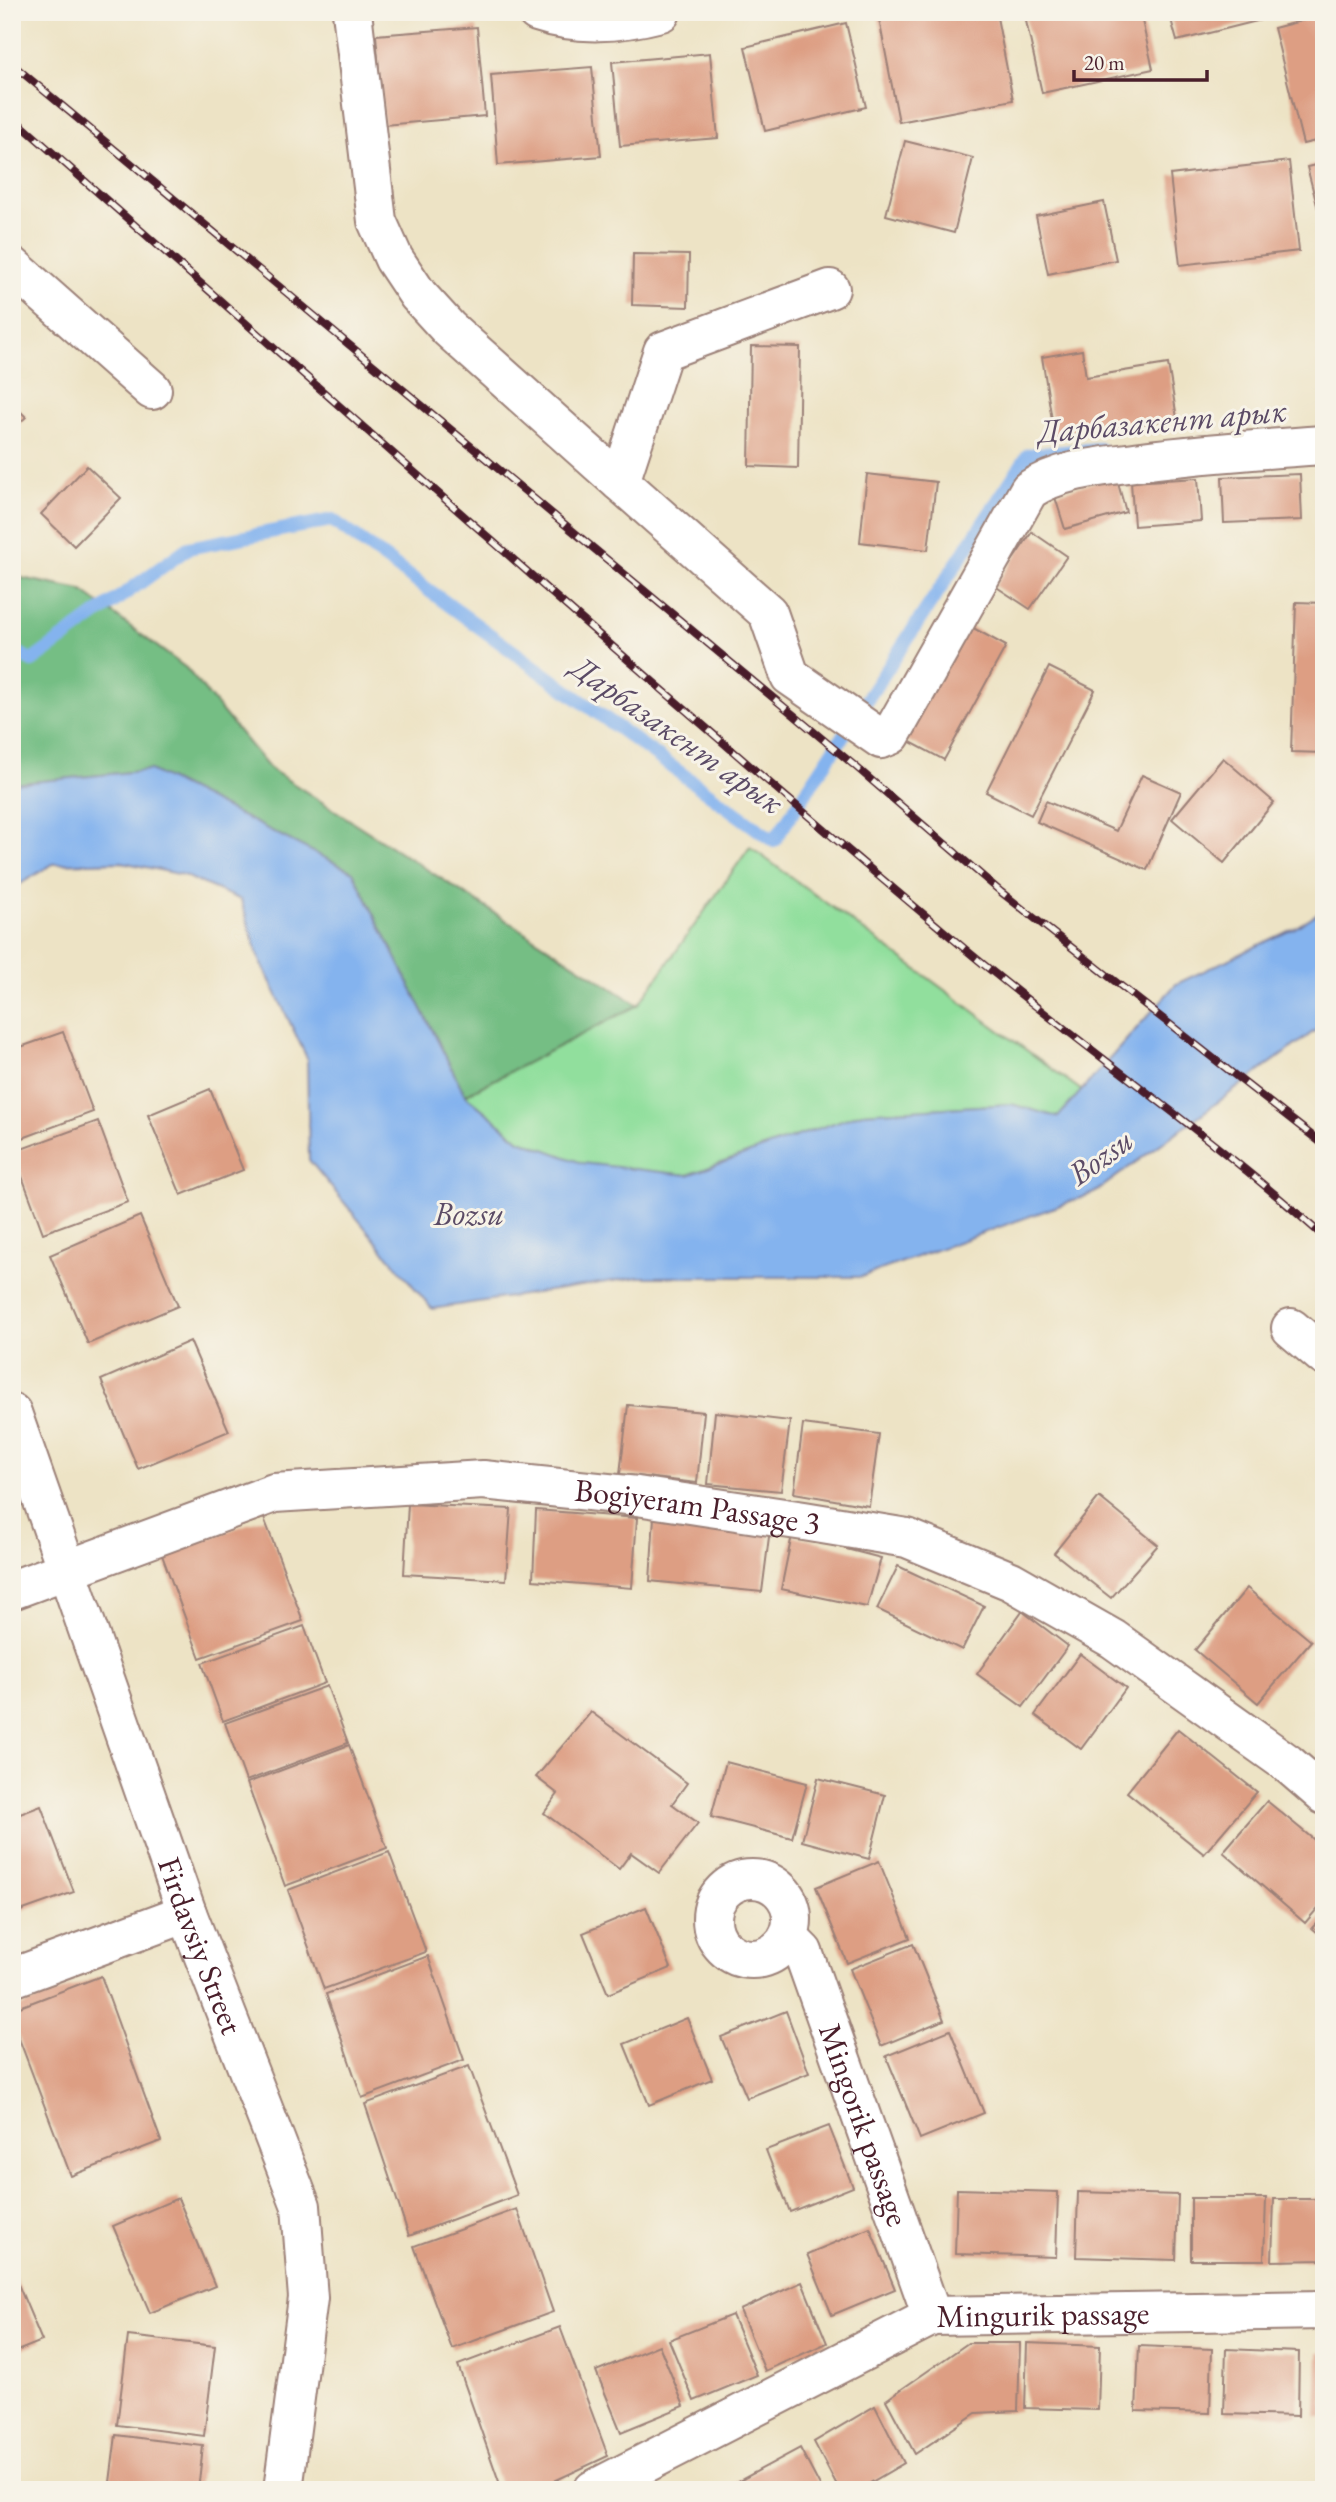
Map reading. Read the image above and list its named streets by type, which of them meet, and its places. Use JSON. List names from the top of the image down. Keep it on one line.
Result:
{"streets":{"street":["Bogiyeram Passage 3","Firdavsiy Street","Mingorik passage","Mingurik passage"]},"crossings":[["Bogiyeram Passage 3","Firdavsiy Street"],["Mingorik passage","Mingurik passage"]],"water":["Дарбазакент арык","Bozsu"],"scale_bar":"20 m"}
